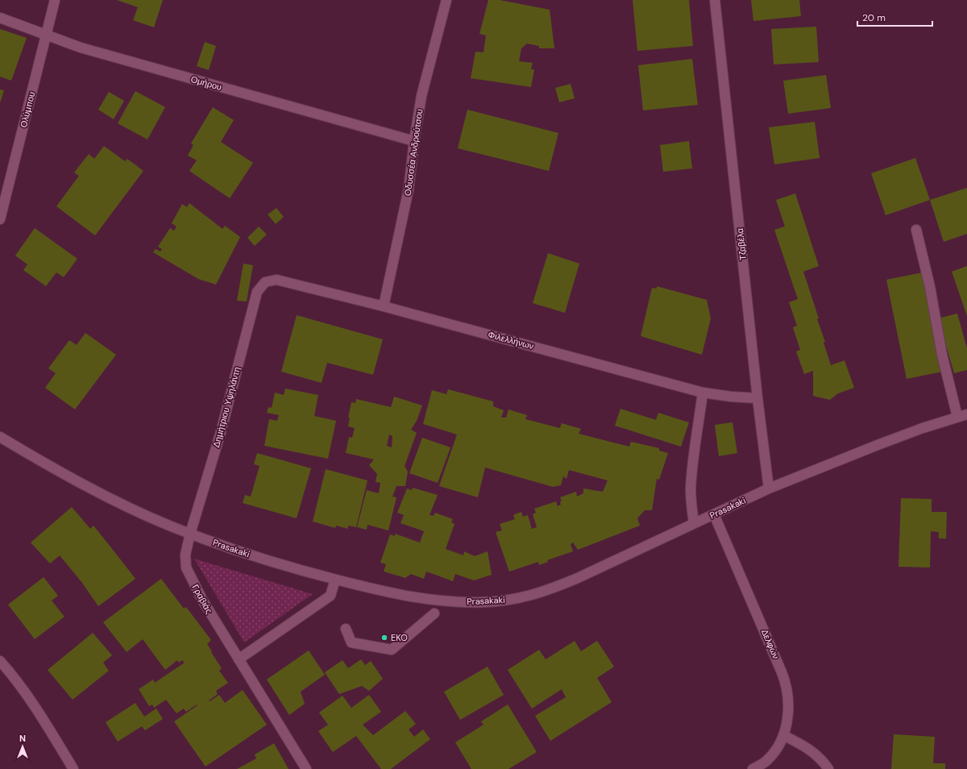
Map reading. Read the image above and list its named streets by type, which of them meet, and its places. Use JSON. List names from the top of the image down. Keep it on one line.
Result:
{"streets":{"street":["Ομήρου","Ολύμπου","Οδυσσέα Ανδρούτσου","Τζαβέλα","Φιλελλήνων","Δημήτριου Υψηλάντη","Prasakaki","Γραβιάς","Δελφών"]},"crossings":[["Ομήρου","Ολύμπου"],["Ομήρου","Οδυσσέα Ανδρούτσου"],["Οδυσσέα Ανδρούτσου","Φιλελλήνων"],["Τζαβέλα","Φιλελλήνων"],["Τζαβέλα","Prasakaki"],["Φιλελλήνων","Δημήτριου Υψηλάντη"],["Δημήτριου Υψηλάντη","Prasakaki"],["Δημήτριου Υψηλάντη","Γραβιάς"],["Prasakaki","Γραβιάς"],["Prasakaki","Δελφών"]],"places":["EKO"],"scale_bar":"20 m","north":"top"}
